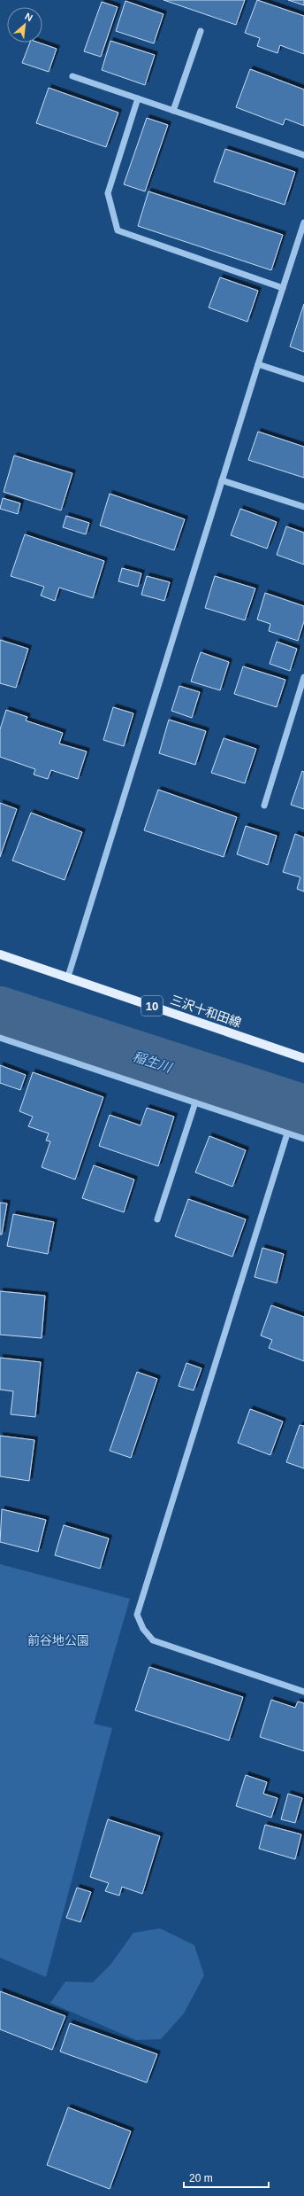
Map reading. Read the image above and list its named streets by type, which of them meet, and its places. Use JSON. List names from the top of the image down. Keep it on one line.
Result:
{"streets":{"main road":["10","三沢十和田線"]},"water":["稲生川"],"parks":["前谷地公園"],"scale_bar":"20 m","north":"top right"}
